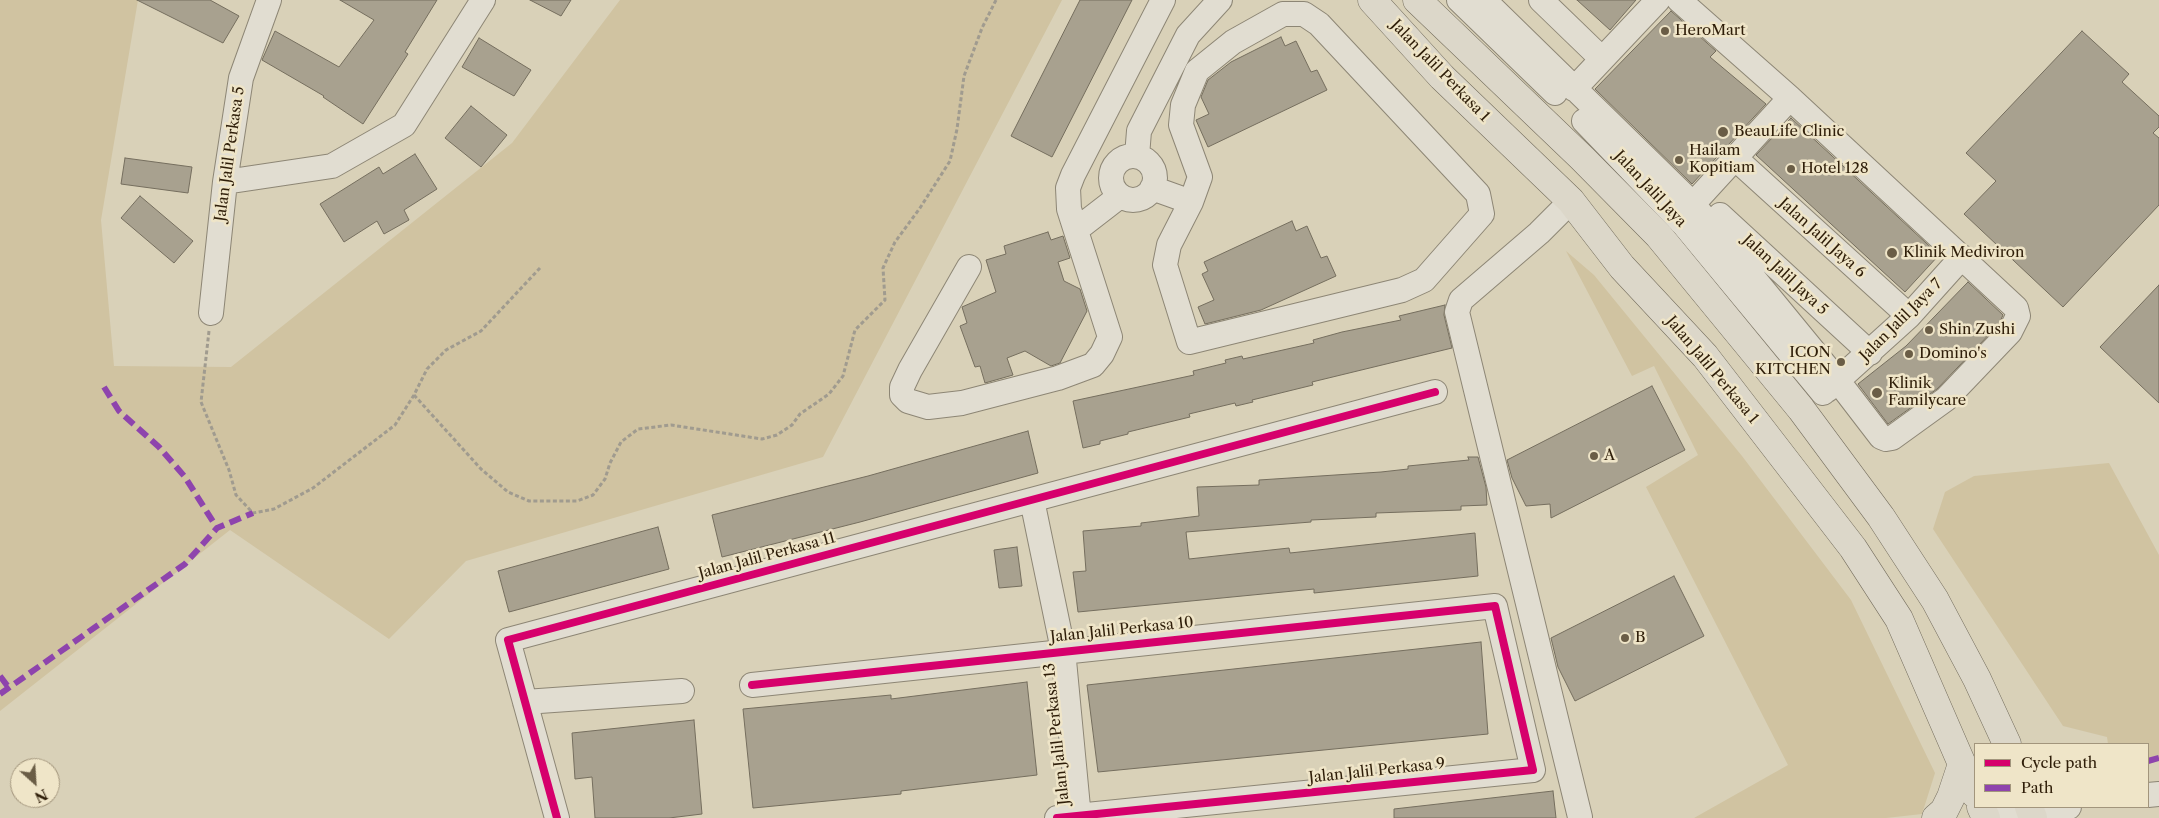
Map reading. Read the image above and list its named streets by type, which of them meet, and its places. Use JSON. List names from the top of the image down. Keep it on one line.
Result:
{"streets":{"main road":["Jalan Jalil Perkasa 1"],"street":["Jalan Jalil Perkasa 5","Jalan Jalil Jaya","Jalan Jalil Jaya 6","Jalan Jalil Jaya 5","Jalan Jalil Jaya 7","Jalan Jalil Perkasa 11","Jalan Jalil Perkasa 10","Jalan Jalil Perkasa 13","Jalan Jalil Perkasa 9"]},"crossings":[["Jalan Jalil Jaya","Jalan Jalil Jaya 7"],["Jalan Jalil Jaya 6","Jalan Jalil Jaya 7"],["Jalan Jalil Jaya 5","Jalan Jalil Jaya 7"],["Jalan Jalil Perkasa 11","Jalan Jalil Perkasa 13"],["Jalan Jalil Perkasa 10","Jalan Jalil Perkasa 13"],["Jalan Jalil Perkasa 10","Jalan Jalil Perkasa 9"],["Jalan Jalil Perkasa 13","Jalan Jalil Perkasa 9"]],"places":["HeroMart","BeauLife Clinic","Hailam Kopitiam","Hotel 128","Klinik Mediviron","Shin Zushi","Domino's","ICON KITCHEN","Klinik Familycare","A","B"],"legend":["Cycle path","Path"],"north":"bottom right"}
